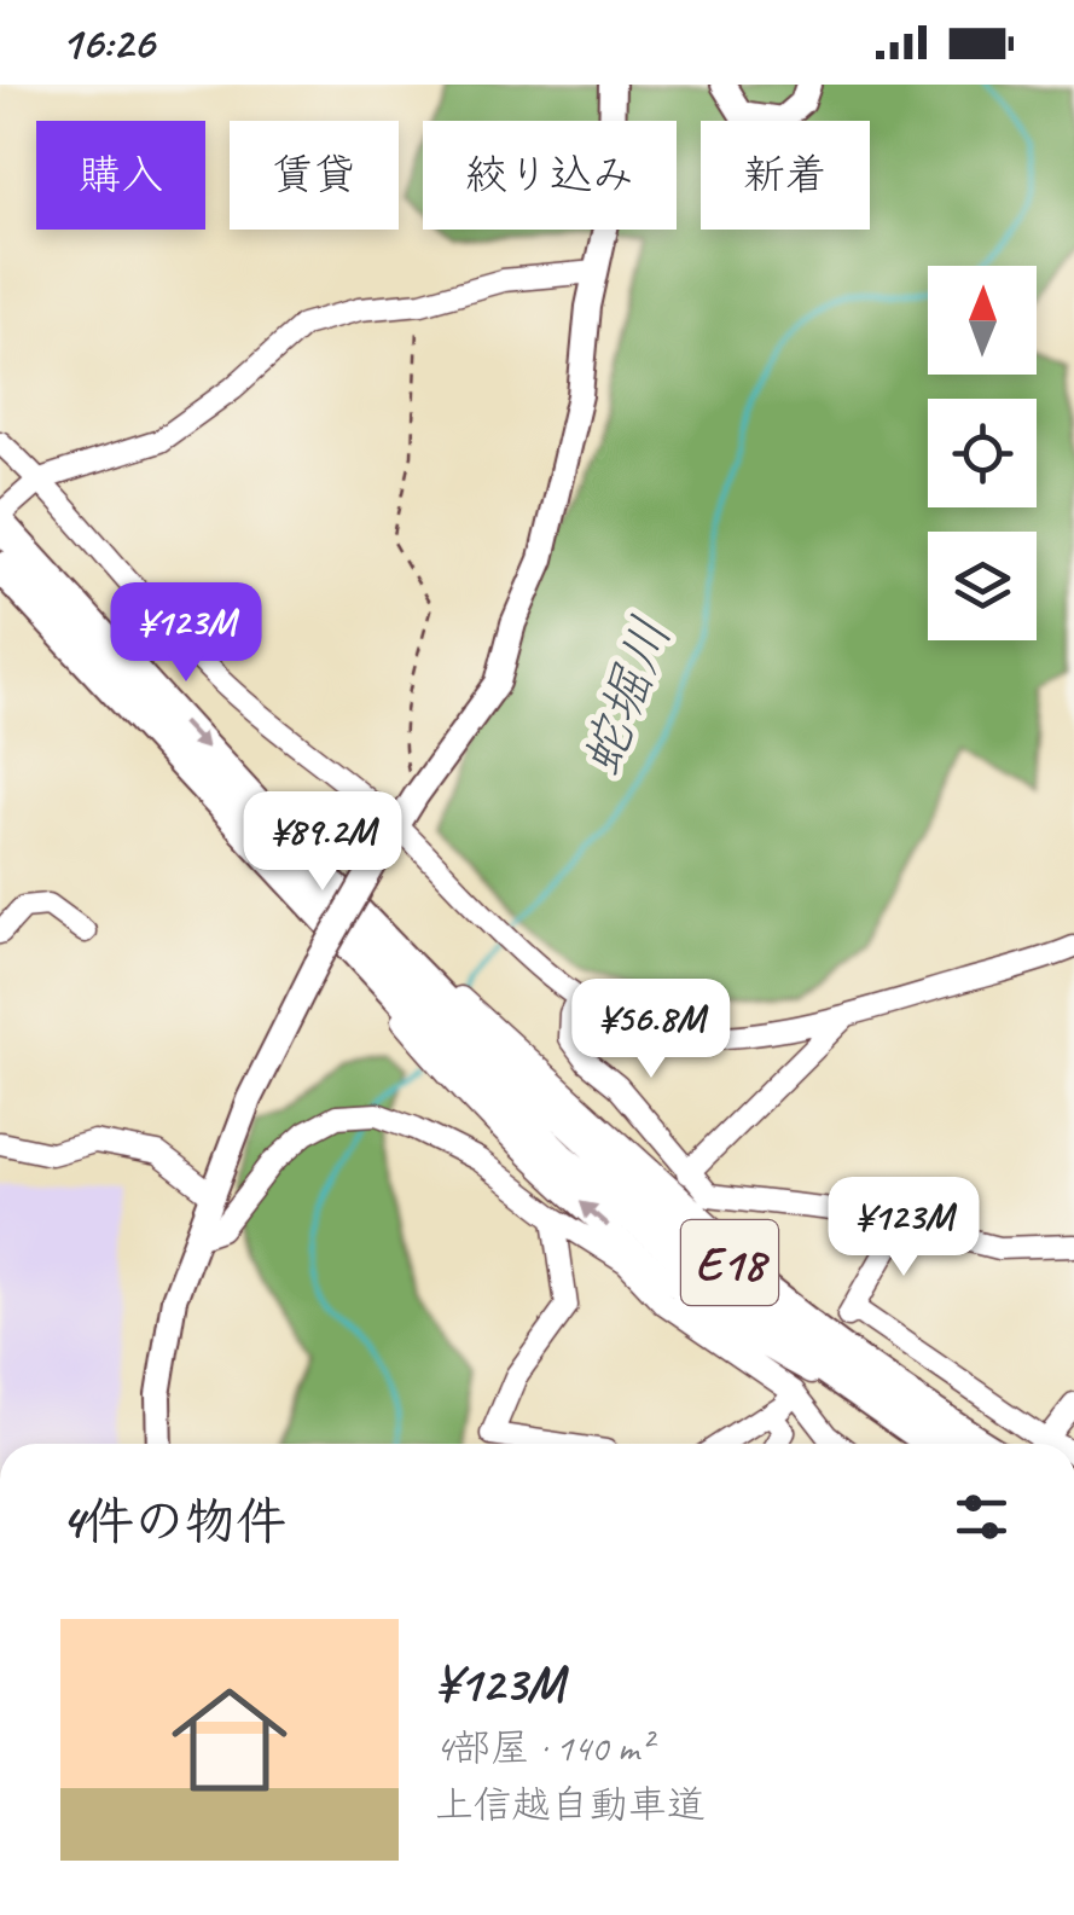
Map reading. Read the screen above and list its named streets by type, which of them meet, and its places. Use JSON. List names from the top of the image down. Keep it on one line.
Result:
{"streets":{"highway":["E18"]},"water":["蛇堀川"],"north":"top","page":{"status":"16:26","chip":["購入","賃貸","絞り込み","新着"],"price":["¥123M","¥89.2M","¥56.8M","¥123M"],"heading":"4件の物件","list":[{"name":"¥123M","note":"4部屋 · 140 m² · 上信越自動車道"}]}}
